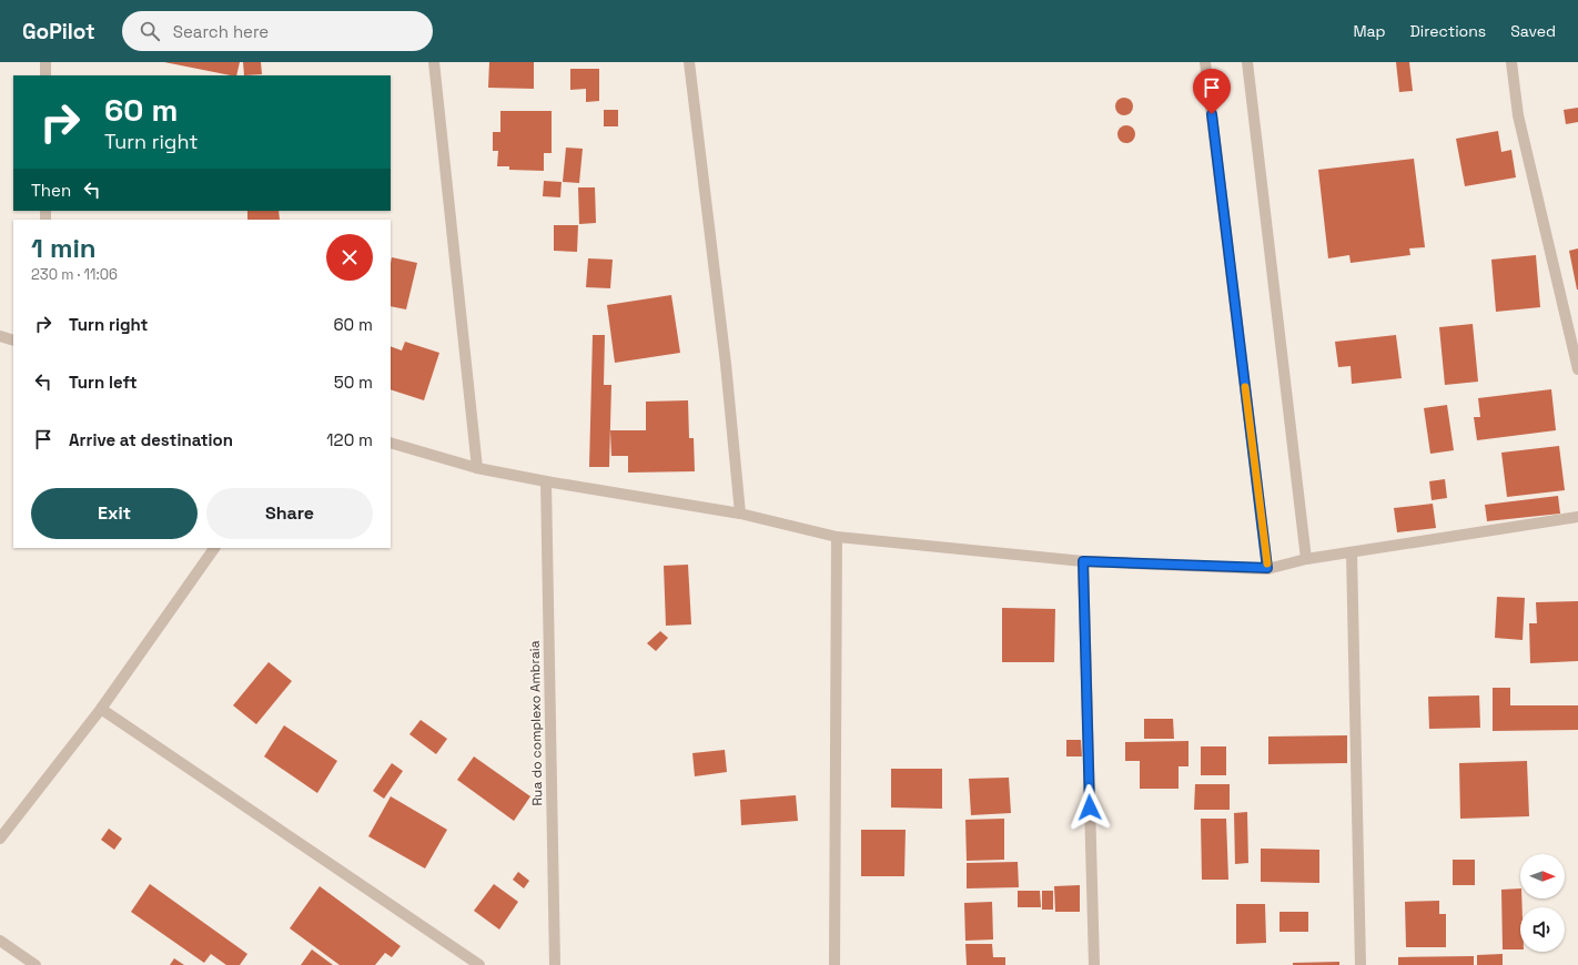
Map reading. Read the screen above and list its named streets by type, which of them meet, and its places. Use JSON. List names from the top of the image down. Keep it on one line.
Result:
{"streets":{"street":["Rua do complexo Ambraia"]},"north":"right","page":{"header":"GoPilot","search":"Search here","nav":["Map","Directions","Saved"],"turn":["60 m","Turn right"],"then":"Then","heading":["1 min","230 m · 11:06"],"list":[{"name":"Turn right","value":"60 m"},{"name":"Turn left","value":"50 m"},{"name":"Arrive at destination","value":"120 m"}],"buttons":["Exit","Share"]}}
